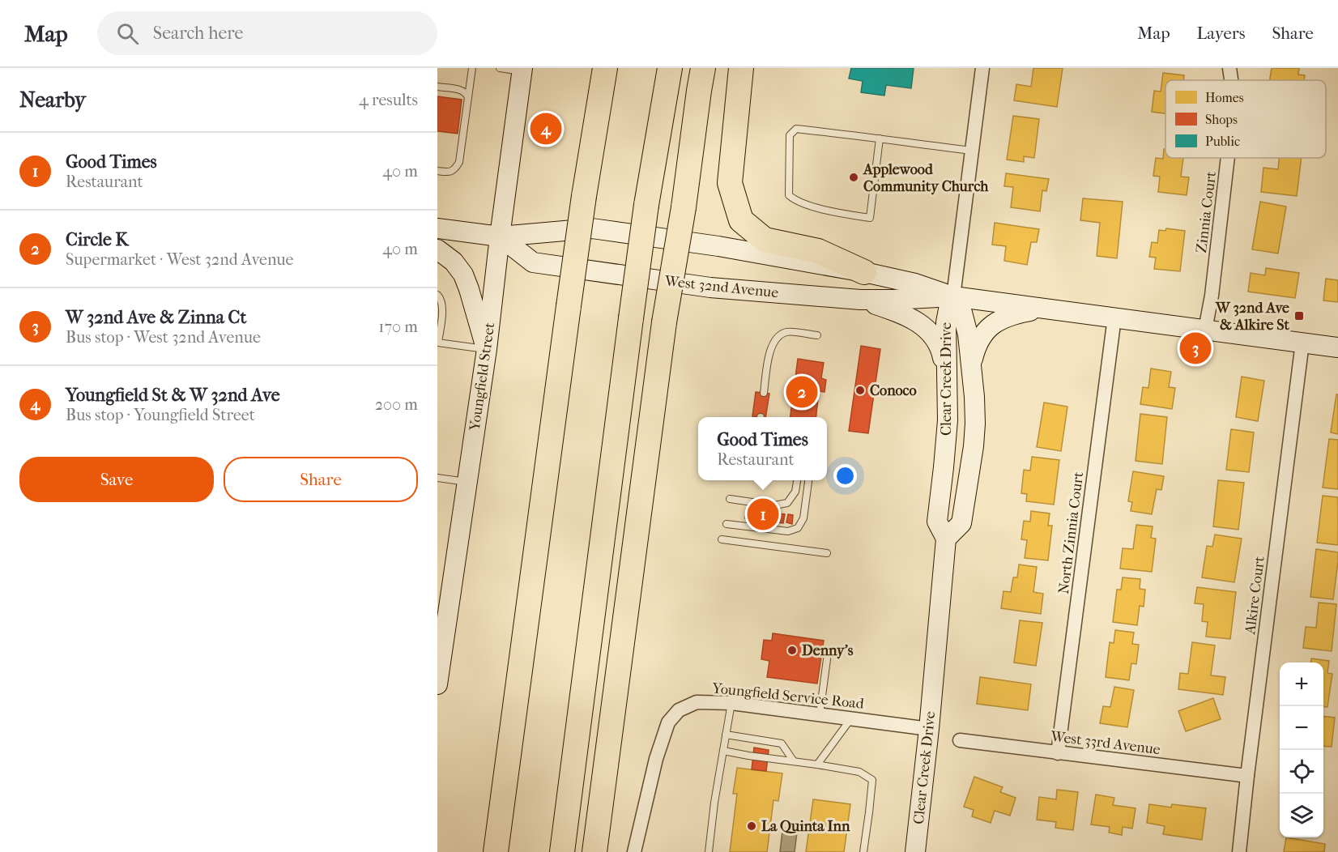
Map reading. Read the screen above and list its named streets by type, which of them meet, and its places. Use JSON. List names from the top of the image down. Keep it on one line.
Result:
{"streets":{"main road":["West 32nd Avenue","Youngfield Street","Clear Creek Drive"],"street":["Zinnia Court","North Zinnia Court","Alkire Court","Youngfield Service Road","West 33rd Avenue"]},"crossings":[["Zinnia Court","West 32nd Avenue"],["West 32nd Avenue","Youngfield Street"],["West 32nd Avenue","Clear Creek Drive"],["West 32nd Avenue","North Zinnia Court"],["West 32nd Avenue","Alkire Court"],["Clear Creek Drive","Youngfield Service Road"],["North Zinnia Court","West 33rd Avenue"],["Alkire Court","West 33rd Avenue"]],"places":{"other":["Applewood Community Church","Conoco","Denny's","La Quinta Inn"],"transit":["W 32nd Ave & Alkire St"]},"legend":["Homes","Shops","Public"],"page":{"header":"Map","search":"Search here","nav":["Map","Layers","Share"],"heading":["Nearby","4 results"],"pins":["4","3","2","1"],"list":[{"mark":"1","name":"Good Times","note":"Restaurant","value":"40 m"},{"mark":"2","name":"Circle K","note":"Supermarket · West 32nd Avenue","value":"40 m"},{"mark":"3","name":"W 32nd Ave & Zinna Ct","note":"Bus stop · West 32nd Avenue","value":"170 m"},{"mark":"4","name":"Youngfield St & W 32nd Ave","note":"Bus stop · Youngfield Street","value":"200 m"}],"popup":["Good Times","Restaurant"],"buttons":["Save","Share"],"map_buttons":["+","−"]}}
